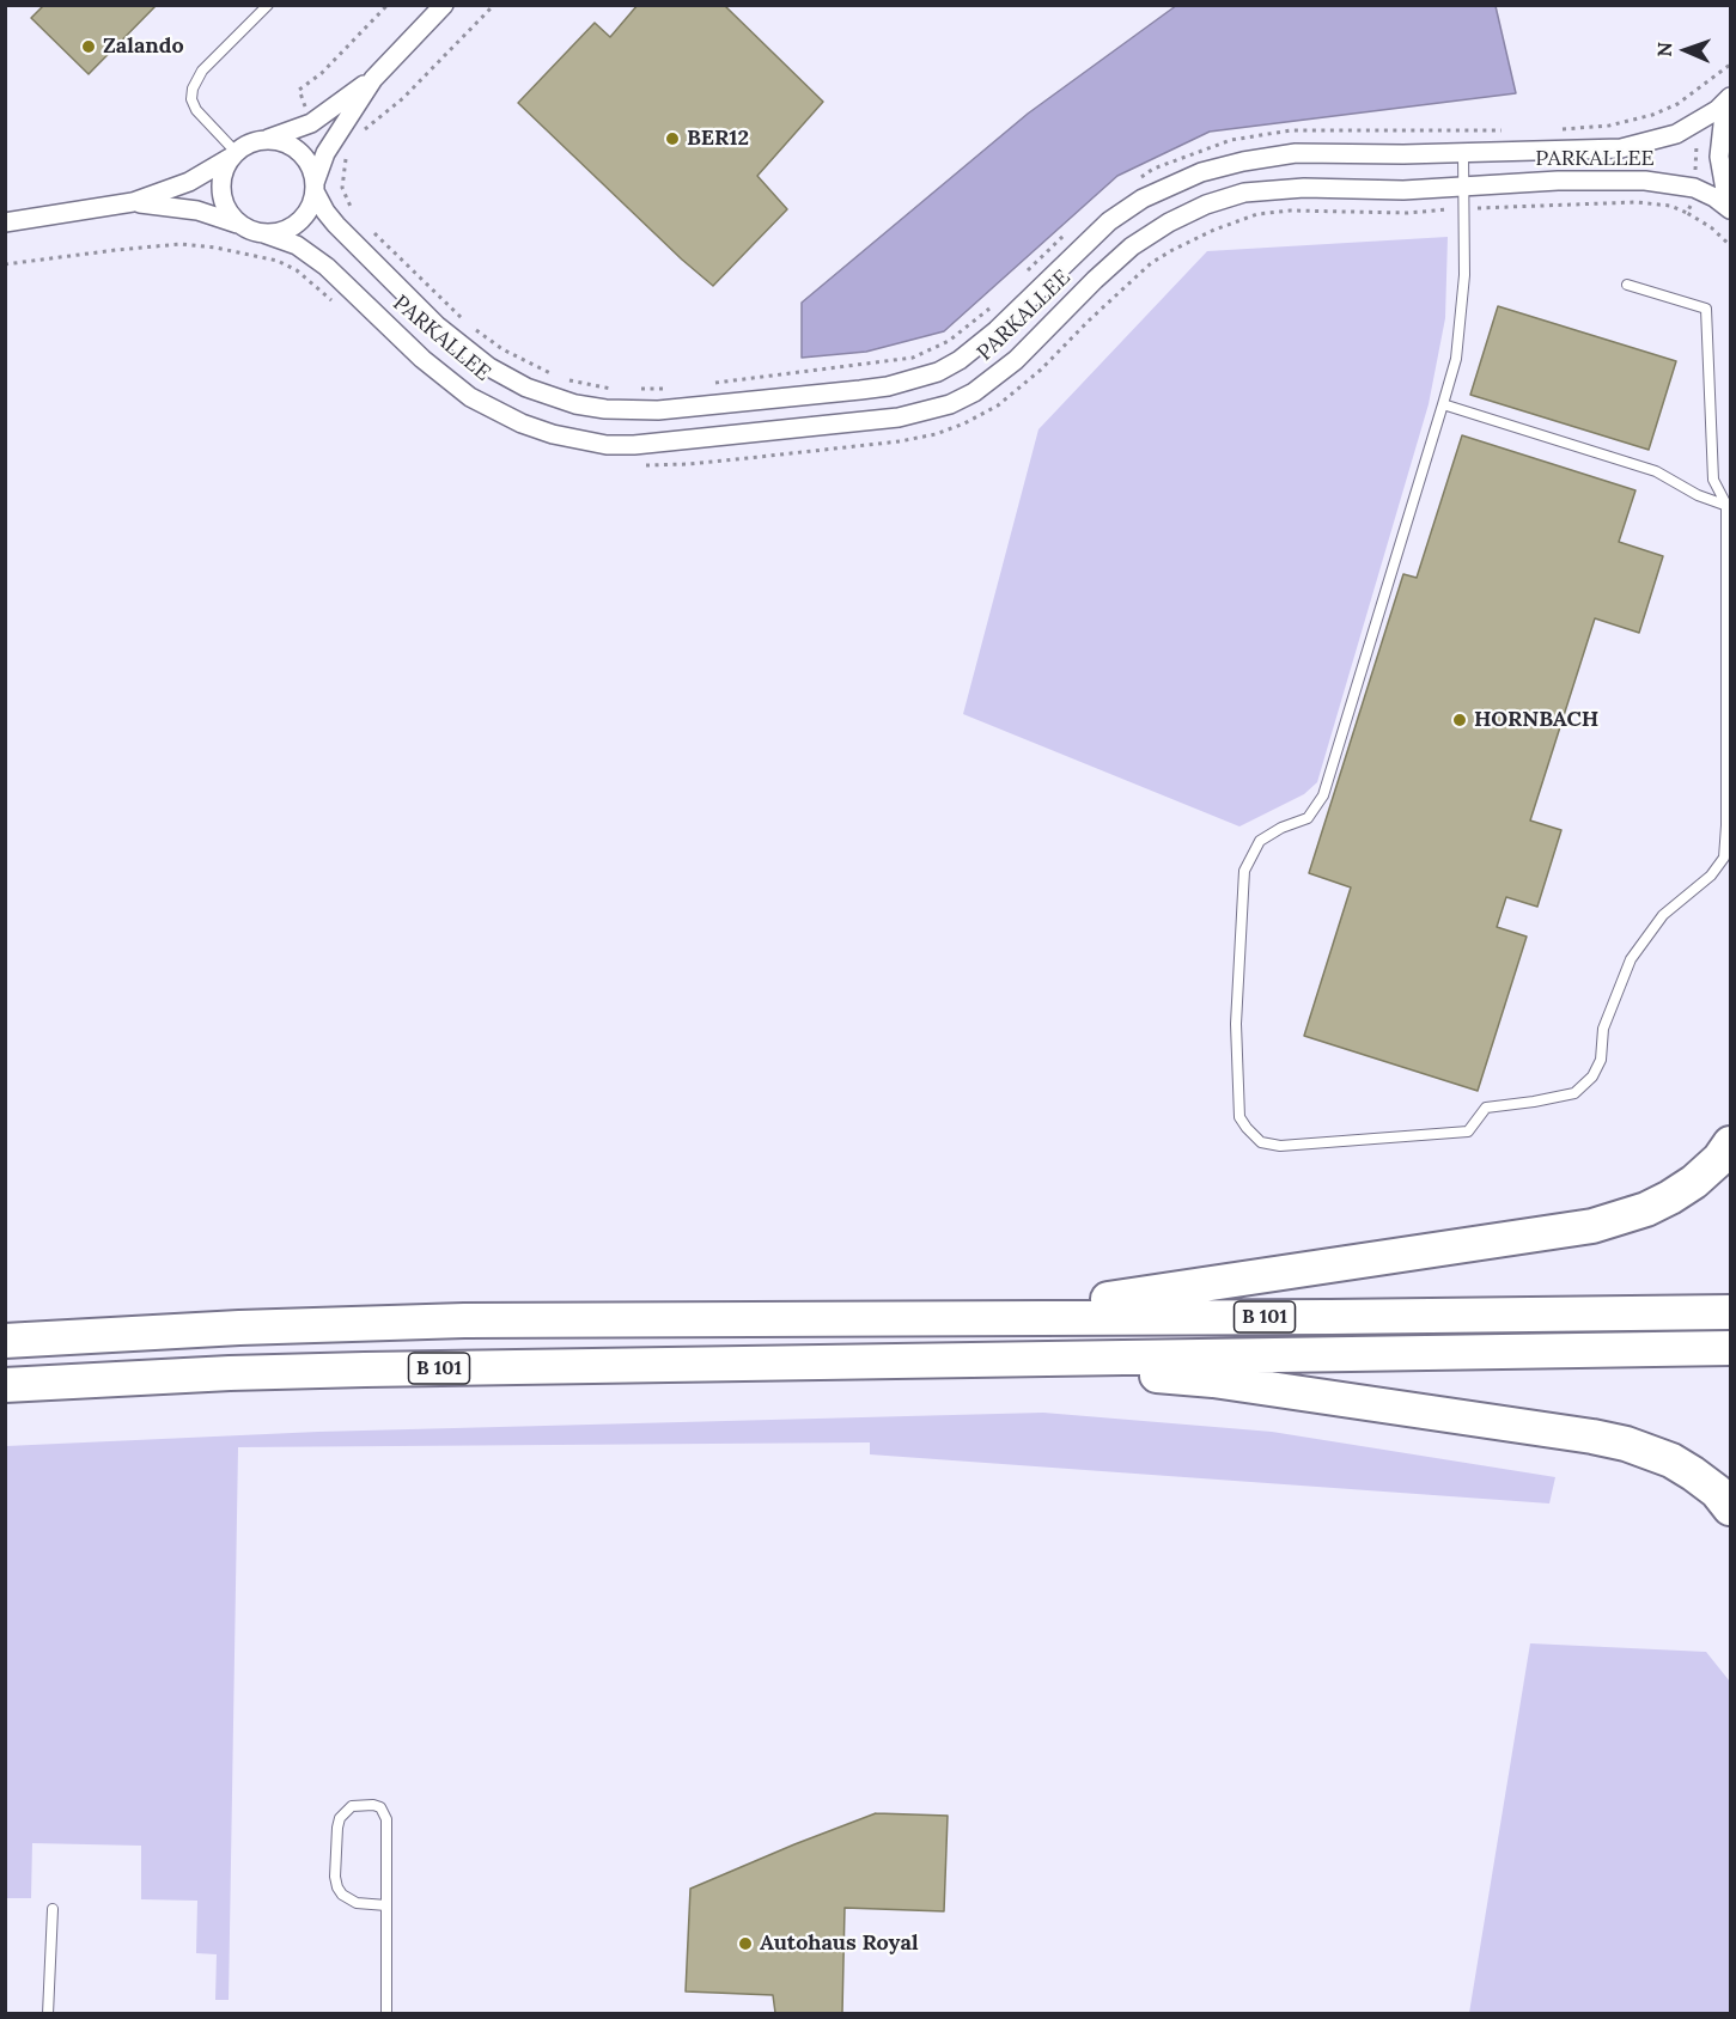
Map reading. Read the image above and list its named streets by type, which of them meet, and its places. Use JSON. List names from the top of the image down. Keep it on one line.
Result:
{"streets":{"highway":["B 101"],"street":["PARKALLEE"]},"places":["Zalando","BER12","HORNBACH","Autohaus Royal"],"north":"left"}
